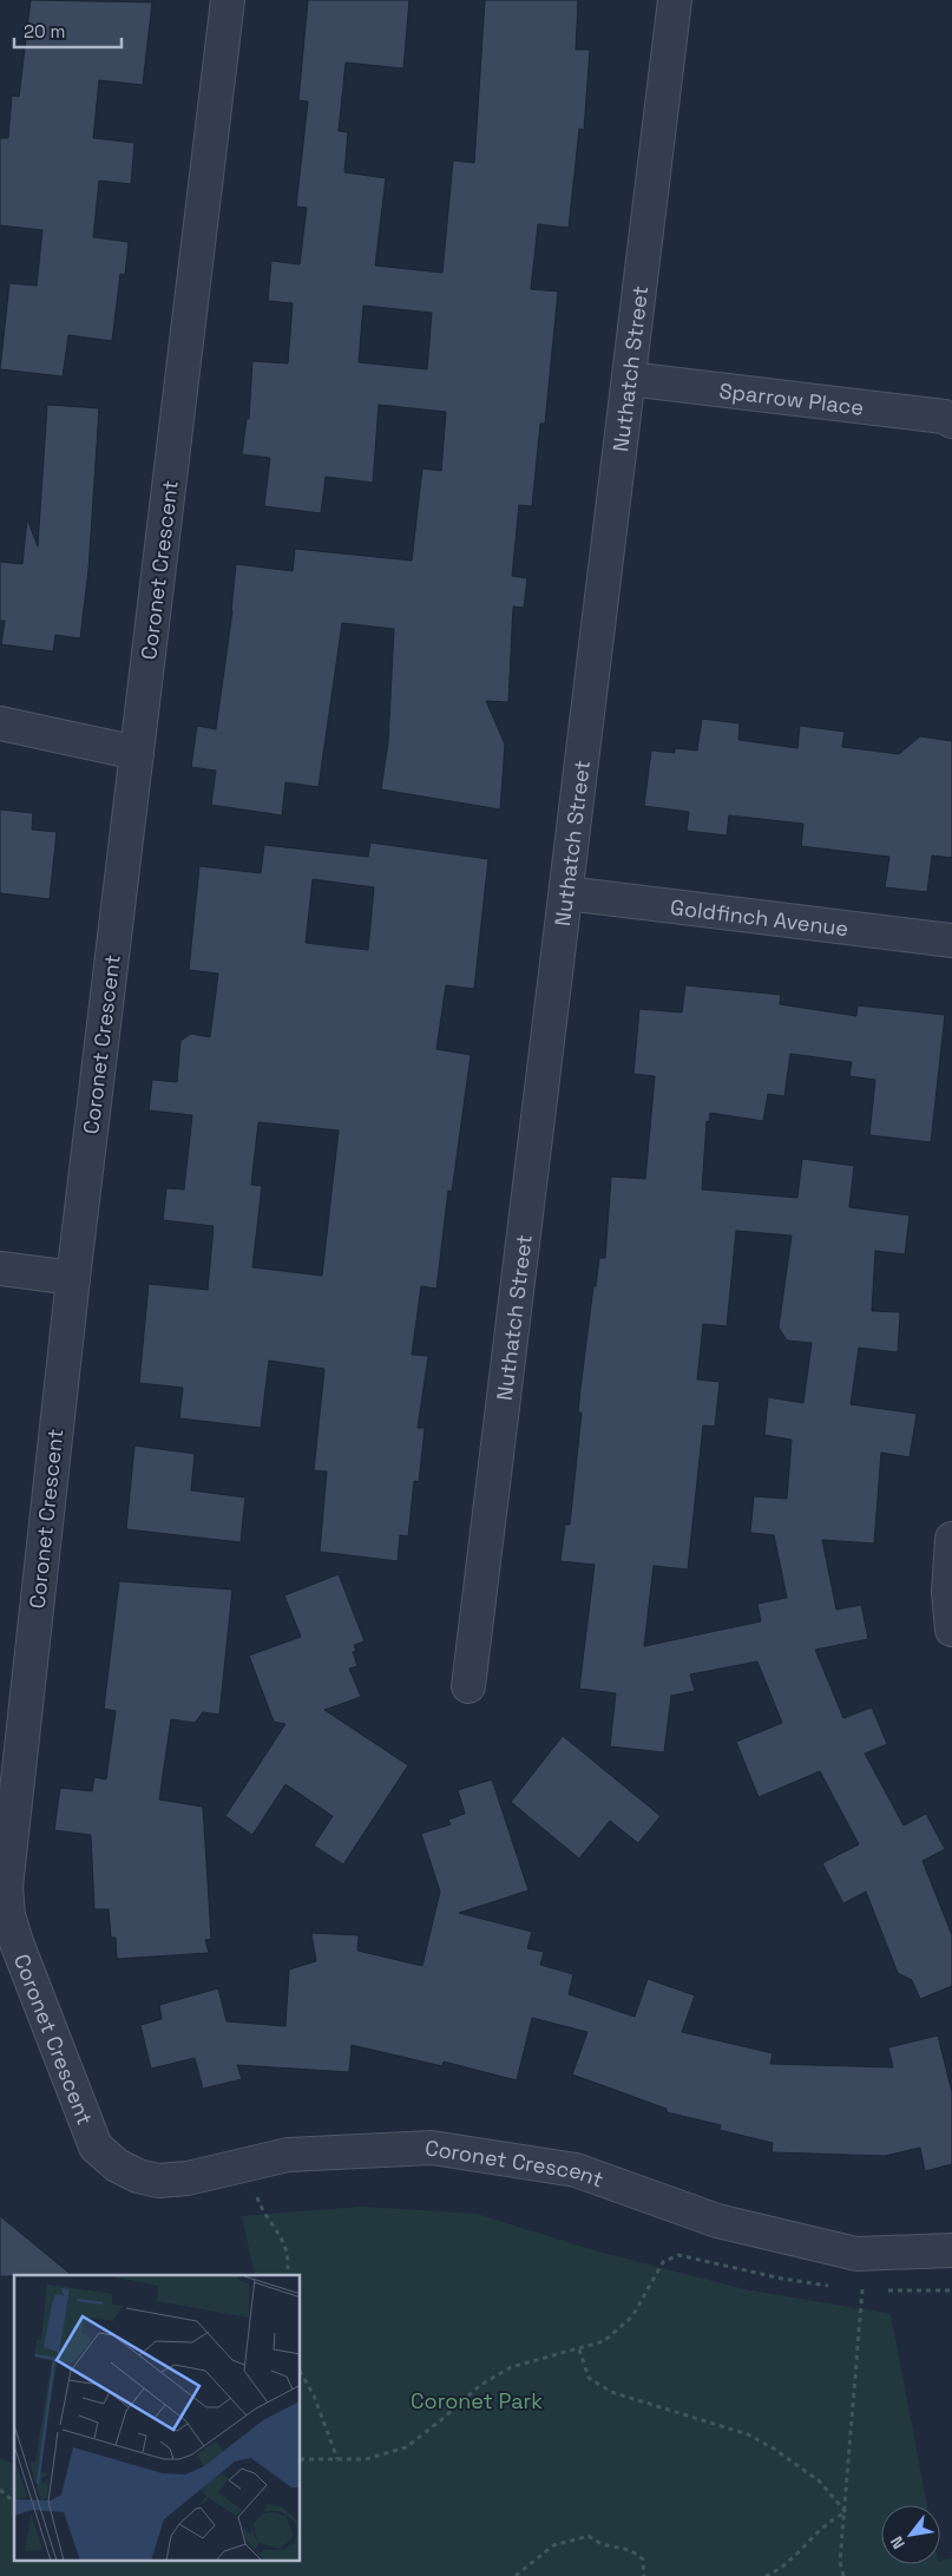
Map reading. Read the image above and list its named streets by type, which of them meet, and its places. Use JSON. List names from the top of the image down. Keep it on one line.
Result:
{"streets":{"street":["Nuthatch Street","Sparrow Place","Coronet Crescent","Goldfinch Avenue"]},"crossings":[["Nuthatch Street","Sparrow Place"],["Nuthatch Street","Goldfinch Avenue"]],"parks":["Coronet Park"],"scale_bar":"20 m","north":"bottom left"}
